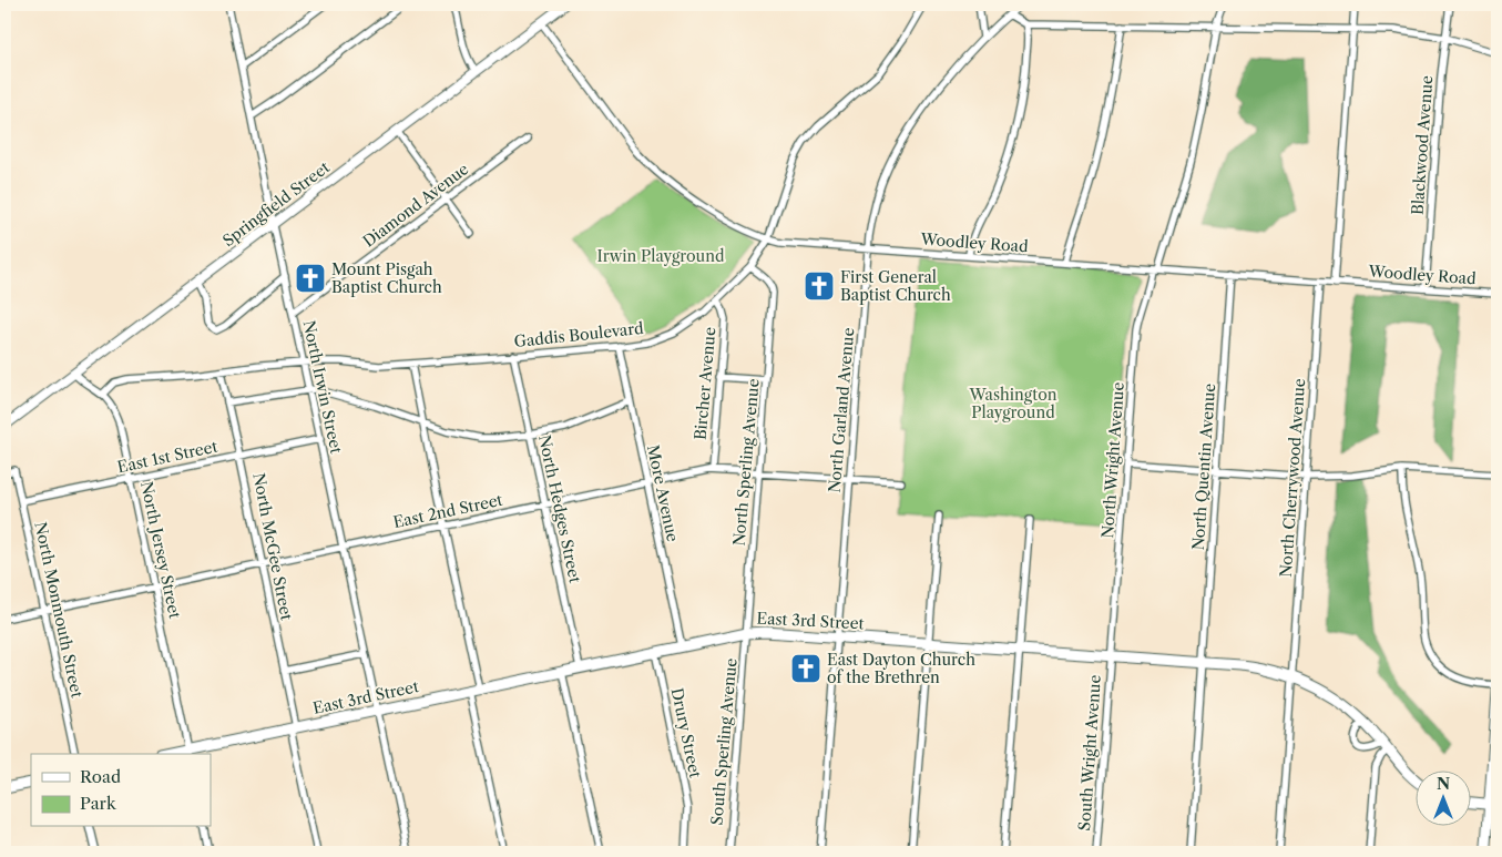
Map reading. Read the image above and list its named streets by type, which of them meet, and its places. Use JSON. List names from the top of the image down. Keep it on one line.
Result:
{"streets":{"main road":["Springfield Street","East 3rd Street"],"street":["Blackwood Avenue","Diamond Avenue","Woodley Road","Gaddis Boulevard","Bircher Avenue","North Irwin Street","North Garland Avenue","East 1st Street","North Wright Avenue","North Sperling Avenue","North Quentin Avenue","North Cherrywood Avenue","More Avenue","North Hedges Street","East 2nd Street","North McGee Street","North Jersey Street","North Monmouth Street","Drury Street","South Sperling Avenue","South Wright Avenue"]},"crossings":[["Blackwood Avenue","Woodley Road"],["Springfield Street","Woodley Road"],["Springfield Street","North Irwin Street"],["Springfield Street","North Jersey Street"],["Diamond Avenue","North Irwin Street"],["Woodley Road","Gaddis Boulevard"],["Woodley Road","North Garland Avenue"],["Woodley Road","North Wright Avenue"],["Woodley Road","North Quentin Avenue"],["Woodley Road","North Cherrywood Avenue"],["Gaddis Boulevard","Bircher Avenue"],["Gaddis Boulevard","North Irwin Street"],["Gaddis Boulevard","North Sperling Avenue"],["Gaddis Boulevard","More Avenue"],["Gaddis Boulevard","North Hedges Street"],["Gaddis Boulevard","North McGee Street"],["Gaddis Boulevard","North Jersey Street"],["Bircher Avenue","East 2nd Street"],["North Irwin Street","East 1st Street"],["North Irwin Street","East 2nd Street"],["North Irwin Street","East 3rd Street"],["North Garland Avenue","East 2nd Street"],["North Garland Avenue","East 3rd Street"],["East 1st Street","North McGee Street"],["East 1st Street","North Jersey Street"],["East 1st Street","North Monmouth Street"],["North Wright Avenue","East 3rd Street"],["North Wright Avenue","South Wright Avenue"],["North Sperling Avenue","East 2nd Street"],["North Sperling Avenue","East 3rd Street"],["North Sperling Avenue","South Sperling Avenue"],["North Quentin Avenue","East 3rd Street"],["North Cherrywood Avenue","East 3rd Street"],["More Avenue","East 2nd Street"],["More Avenue","East 3rd Street"],["North Hedges Street","East 2nd Street"],["North Hedges Street","East 3rd Street"],["East 2nd Street","North McGee Street"],["East 2nd Street","North Jersey Street"],["East 2nd Street","North Monmouth Street"],["North McGee Street","East 3rd Street"],["North Jersey Street","East 3rd Street"],["East 3rd Street","Drury Street"],["East 3rd Street","South Sperling Avenue"],["East 3rd Street","South Wright Avenue"]],"parks":["Irwin Playground","Washington Playground"],"places":{"church":["Mount Pisgah Baptist Church","First General Baptist Church","East Dayton Church of the Brethren"]},"legend":["Road","Park"],"north":"top"}
